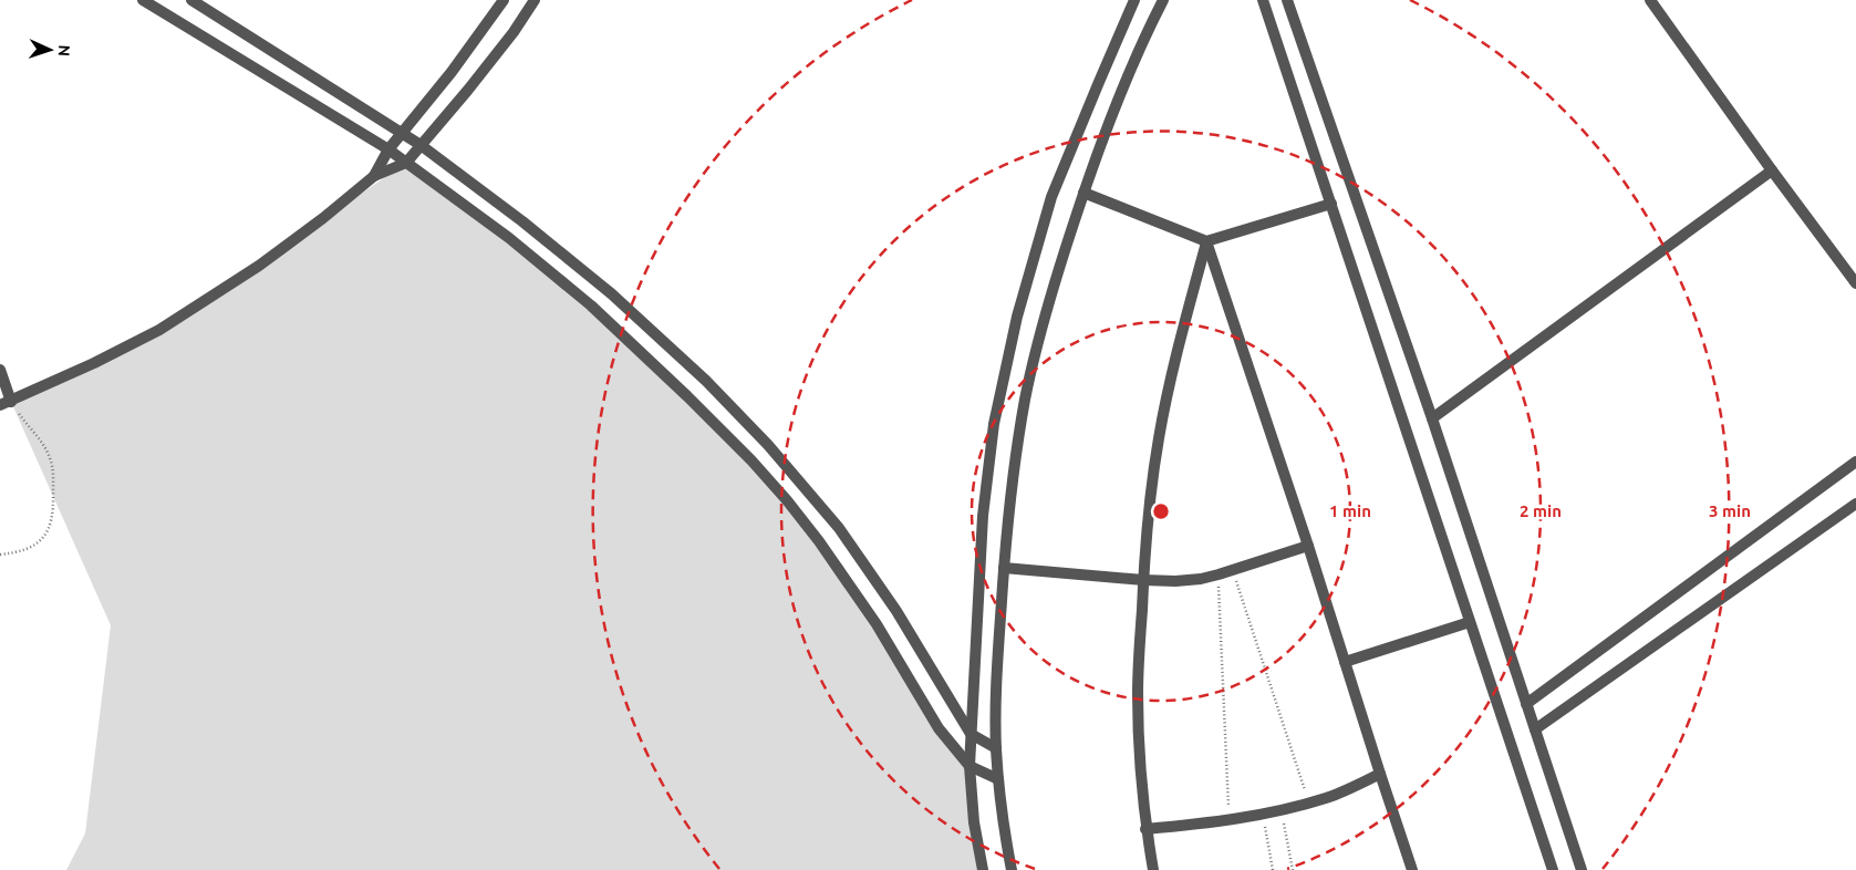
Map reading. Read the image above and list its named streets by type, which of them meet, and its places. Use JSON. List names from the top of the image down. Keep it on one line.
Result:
{"north":"right","rings":["1 min","2 min","3 min"]}
